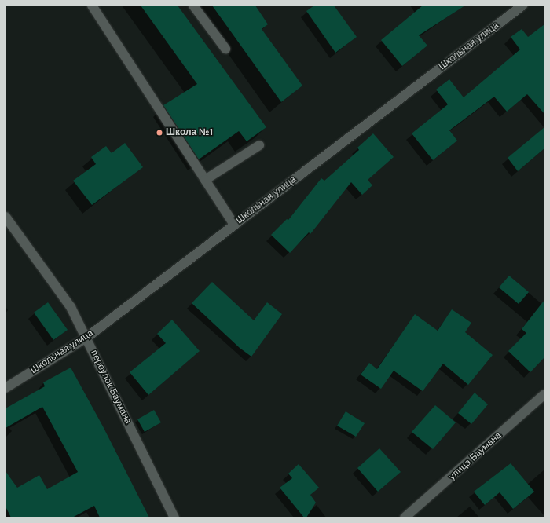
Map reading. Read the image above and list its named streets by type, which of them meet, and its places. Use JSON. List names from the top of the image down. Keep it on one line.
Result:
{"streets":{"street":["Школьная улица","переулок Баумана","улица Баумана"]},"crossings":[["Школьная улица","переулок Баумана"]],"places":["Школа №1"]}
